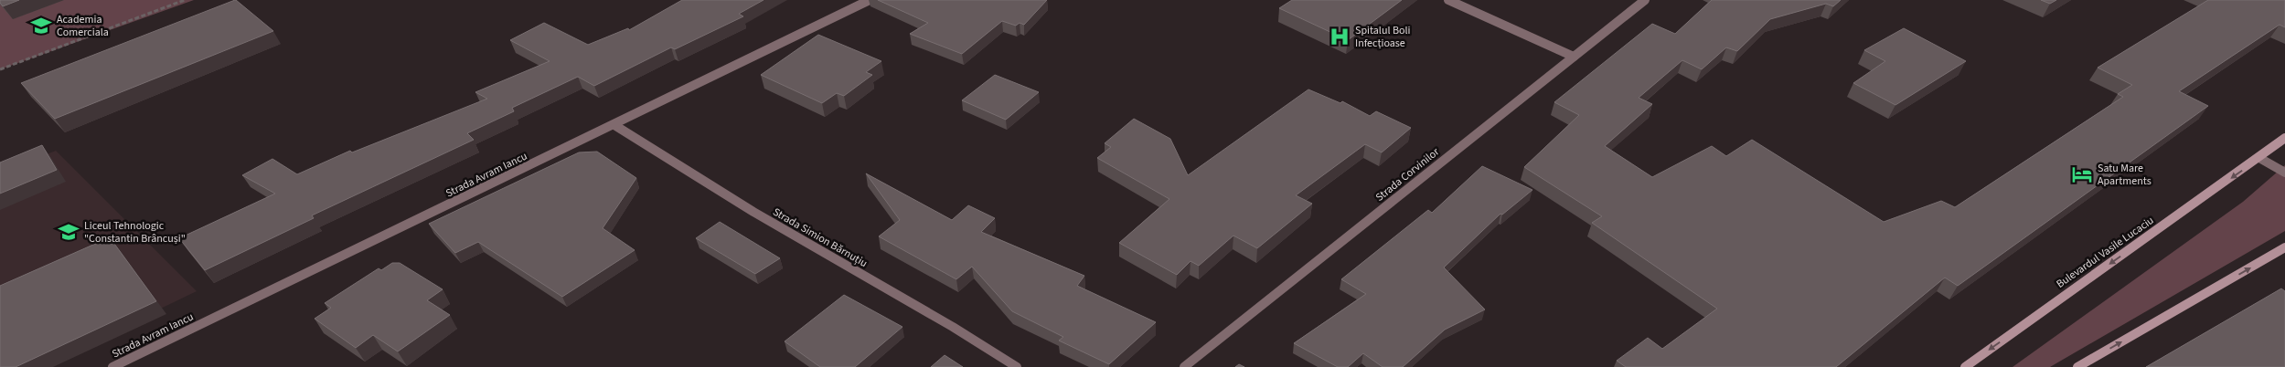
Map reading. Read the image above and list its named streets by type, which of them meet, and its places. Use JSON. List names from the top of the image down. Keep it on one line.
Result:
{"streets":{"main road":["Bulevardul Vasile Lucaciu"],"street":["Strada Avram Iancu","Strada Corvinilor","Strada Simion Bărnuțiu"]},"crossings":[["Strada Avram Iancu","Strada Simion Bărnuțiu"]],"places":{"school or university":["Academia Comerciala","Liceul Tehnologic \"Constantin Brâncuși\""],"hospital":["Spitalul Boli Infecțioase"],"hotel":["Satu Mare Apartments"]}}
